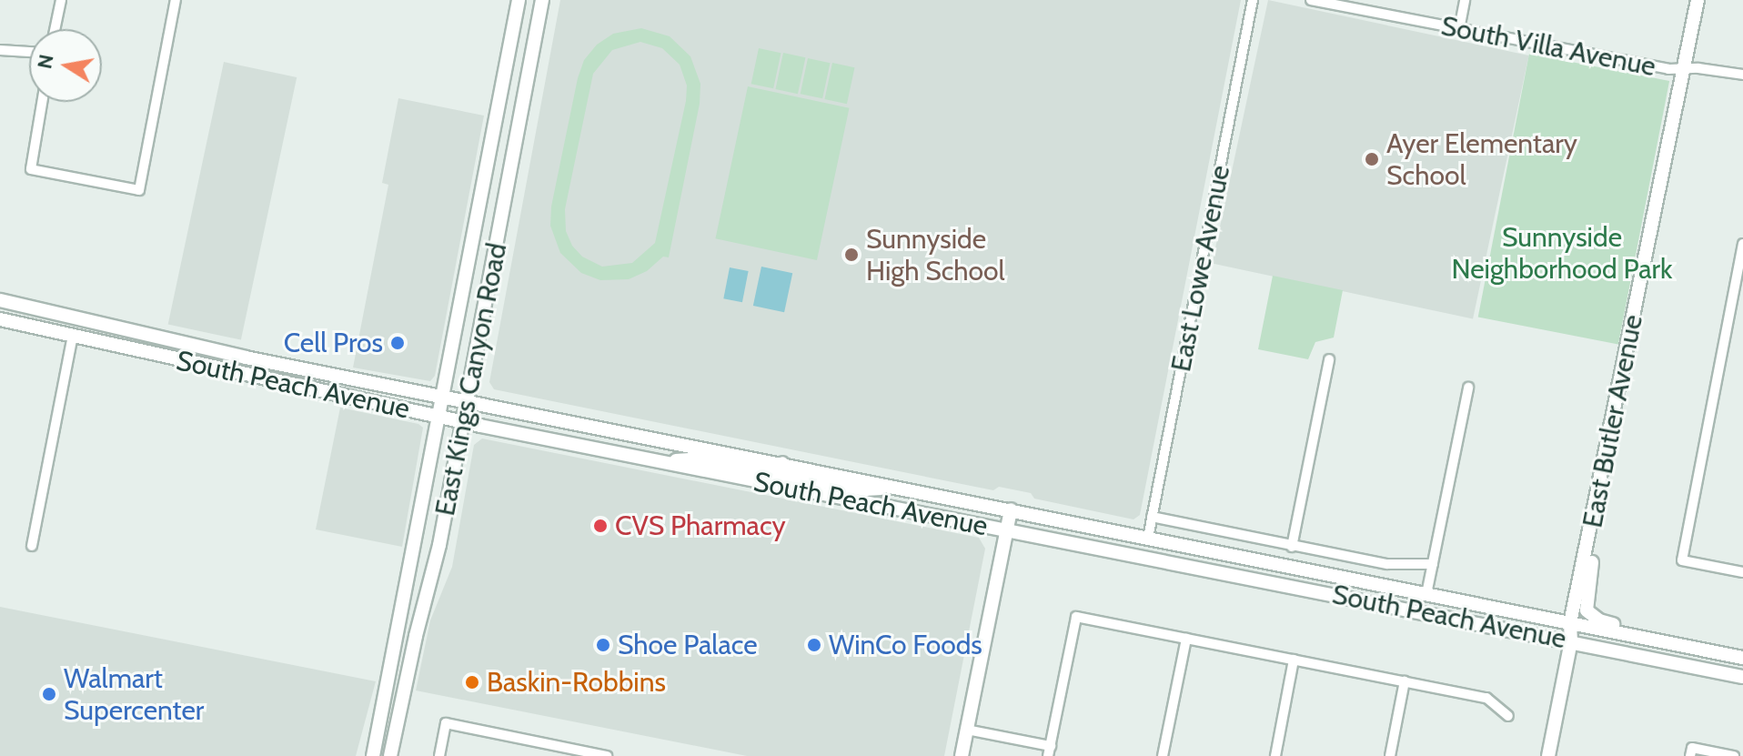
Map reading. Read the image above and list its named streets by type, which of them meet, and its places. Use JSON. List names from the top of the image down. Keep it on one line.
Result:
{"streets":{"main road":["East Kings Canyon Road","South Peach Avenue","East Butler Avenue"],"street":["South Villa Avenue","East Lowe Avenue"]},"crossings":[["South Villa Avenue","East Butler Avenue"],["East Lowe Avenue","South Peach Avenue"],["East Kings Canyon Road","South Peach Avenue"],["South Peach Avenue","East Butler Avenue"]],"parks":["Sunnyside Neighborhood Park"],"places":["Ayer Elementary School","Sunnyside High School","Cell Pros","CVS Pharmacy","Shoe Palace","WinCo Foods","Baskin-Robbins","Walmart Supercenter"],"north":"left"}
